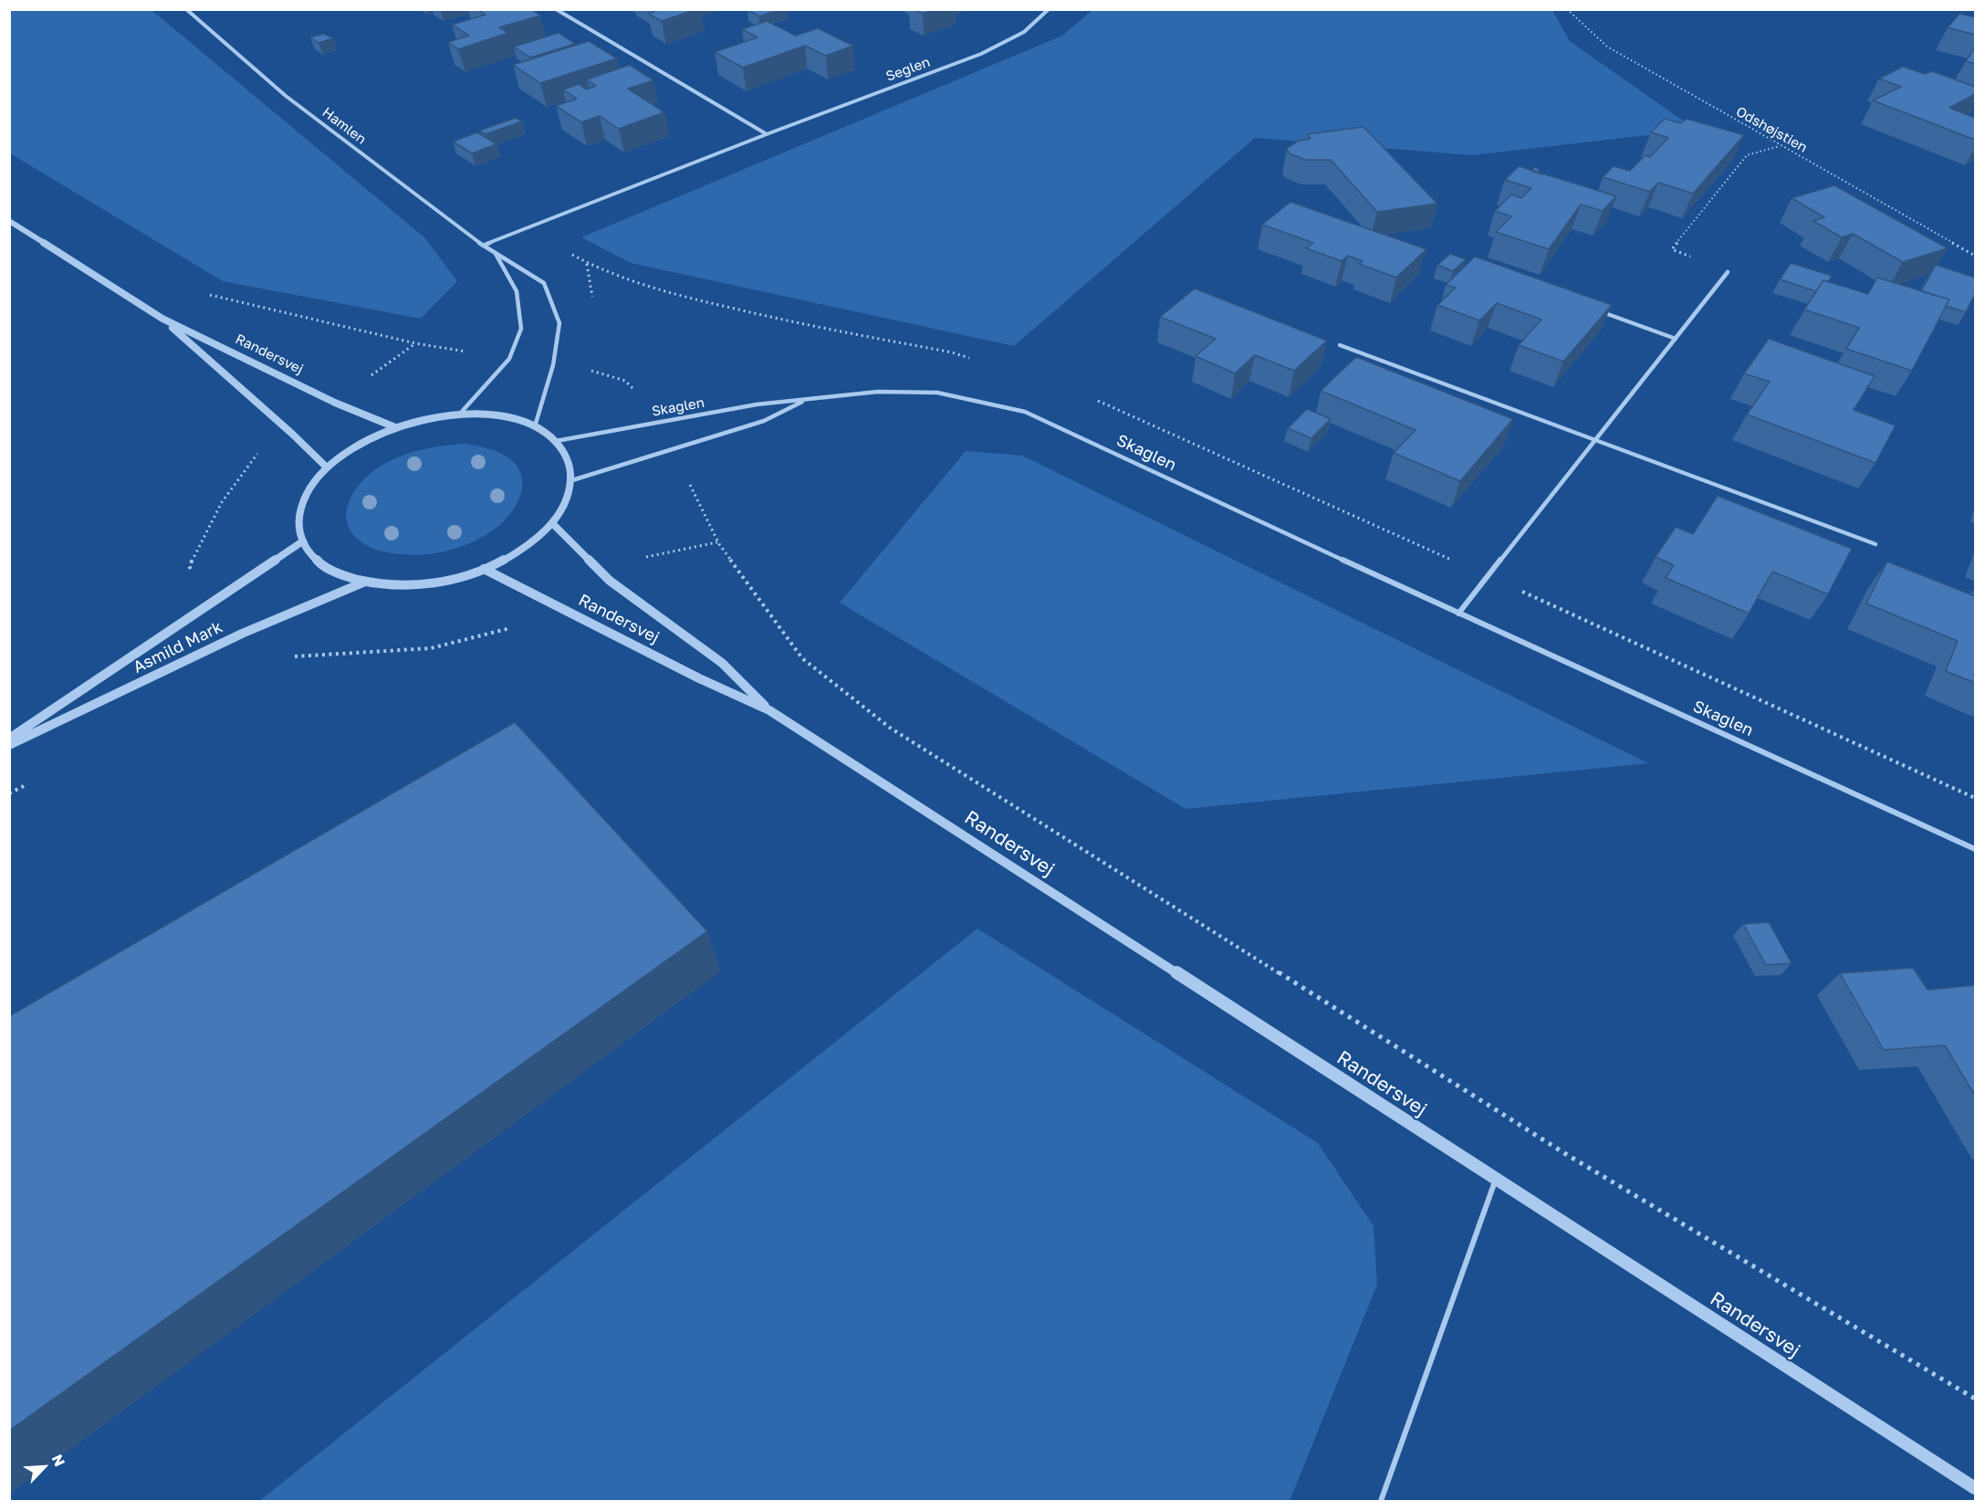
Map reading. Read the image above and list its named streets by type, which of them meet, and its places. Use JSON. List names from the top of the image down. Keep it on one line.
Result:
{"streets":{"street":["Seglen","Hamlen","Randersvej","Skaglen","Asmild Mark"],"path":["Odshøjstien"]},"crossings":[["Seglen","Hamlen"]],"north":"top right"}
